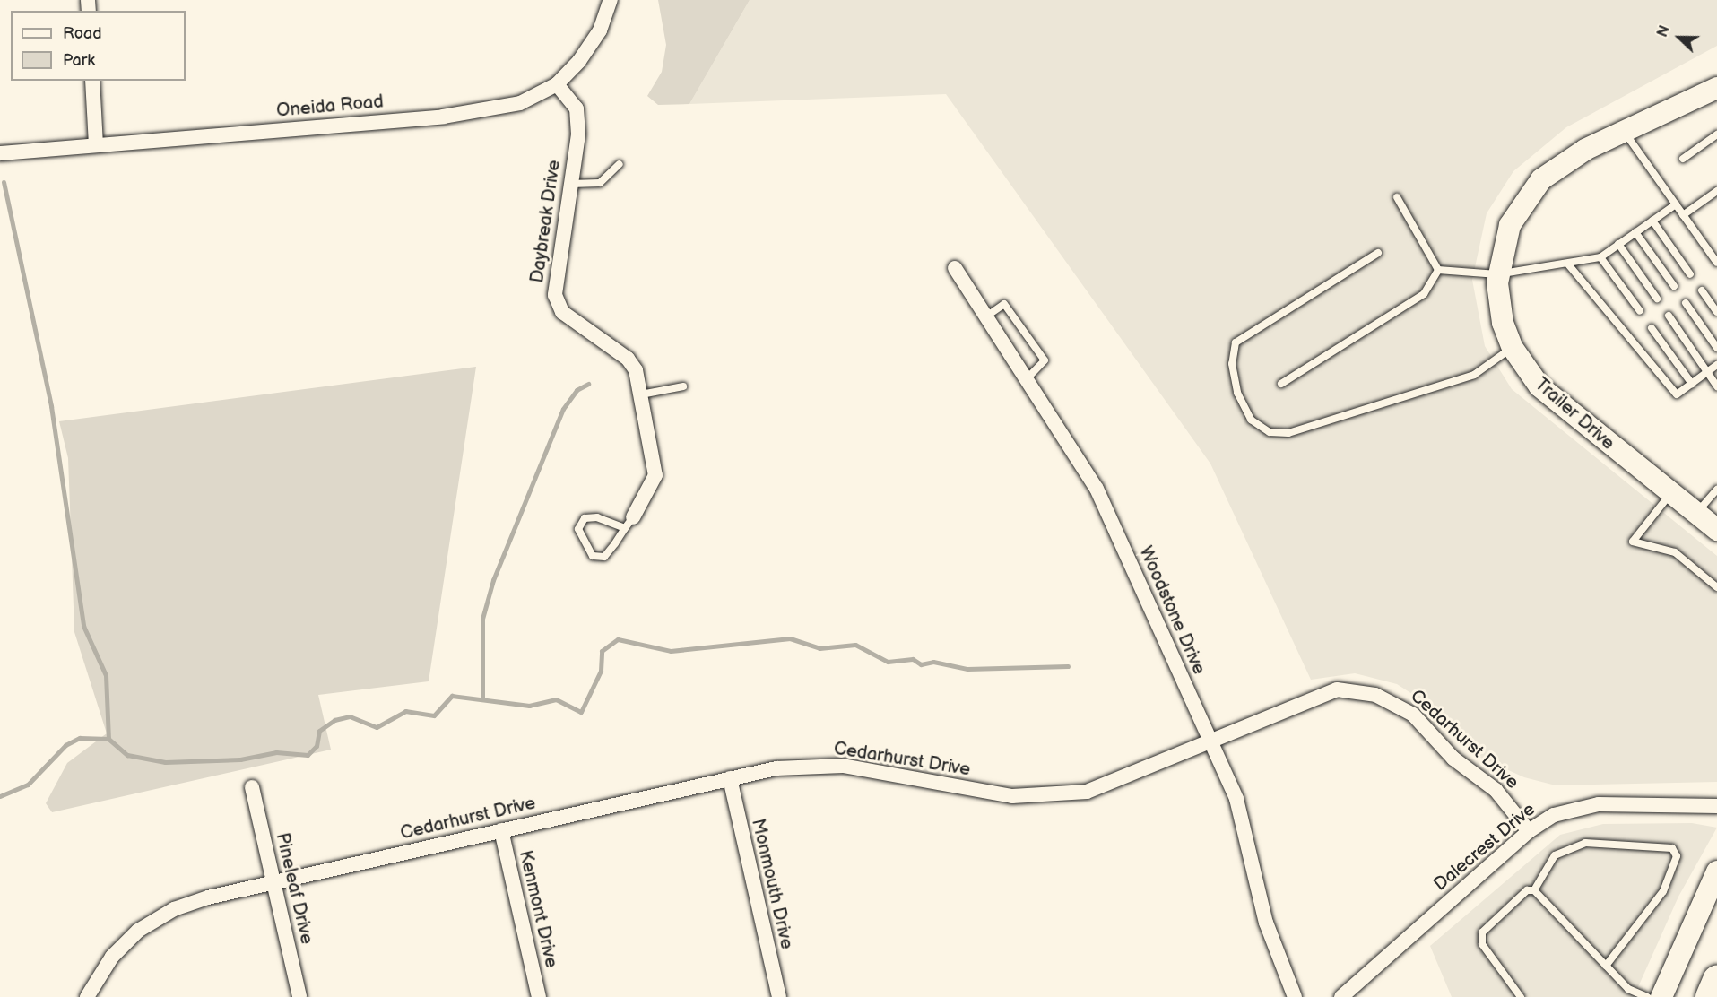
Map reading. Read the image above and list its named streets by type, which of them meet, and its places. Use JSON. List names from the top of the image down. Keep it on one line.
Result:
{"streets":{"street":["Oneida Road","Daybreak Drive","Trailer Drive","Woodstone Drive","Cedarhurst Drive","Dalecrest Drive","Monmouth Drive","Pineleaf Drive","Kenmont Drive"]},"crossings":[["Oneida Road","Daybreak Drive"],["Woodstone Drive","Cedarhurst Drive"],["Cedarhurst Drive","Dalecrest Drive"],["Cedarhurst Drive","Monmouth Drive"],["Cedarhurst Drive","Pineleaf Drive"],["Cedarhurst Drive","Kenmont Drive"]],"legend":["Road","Park"],"north":"left"}
